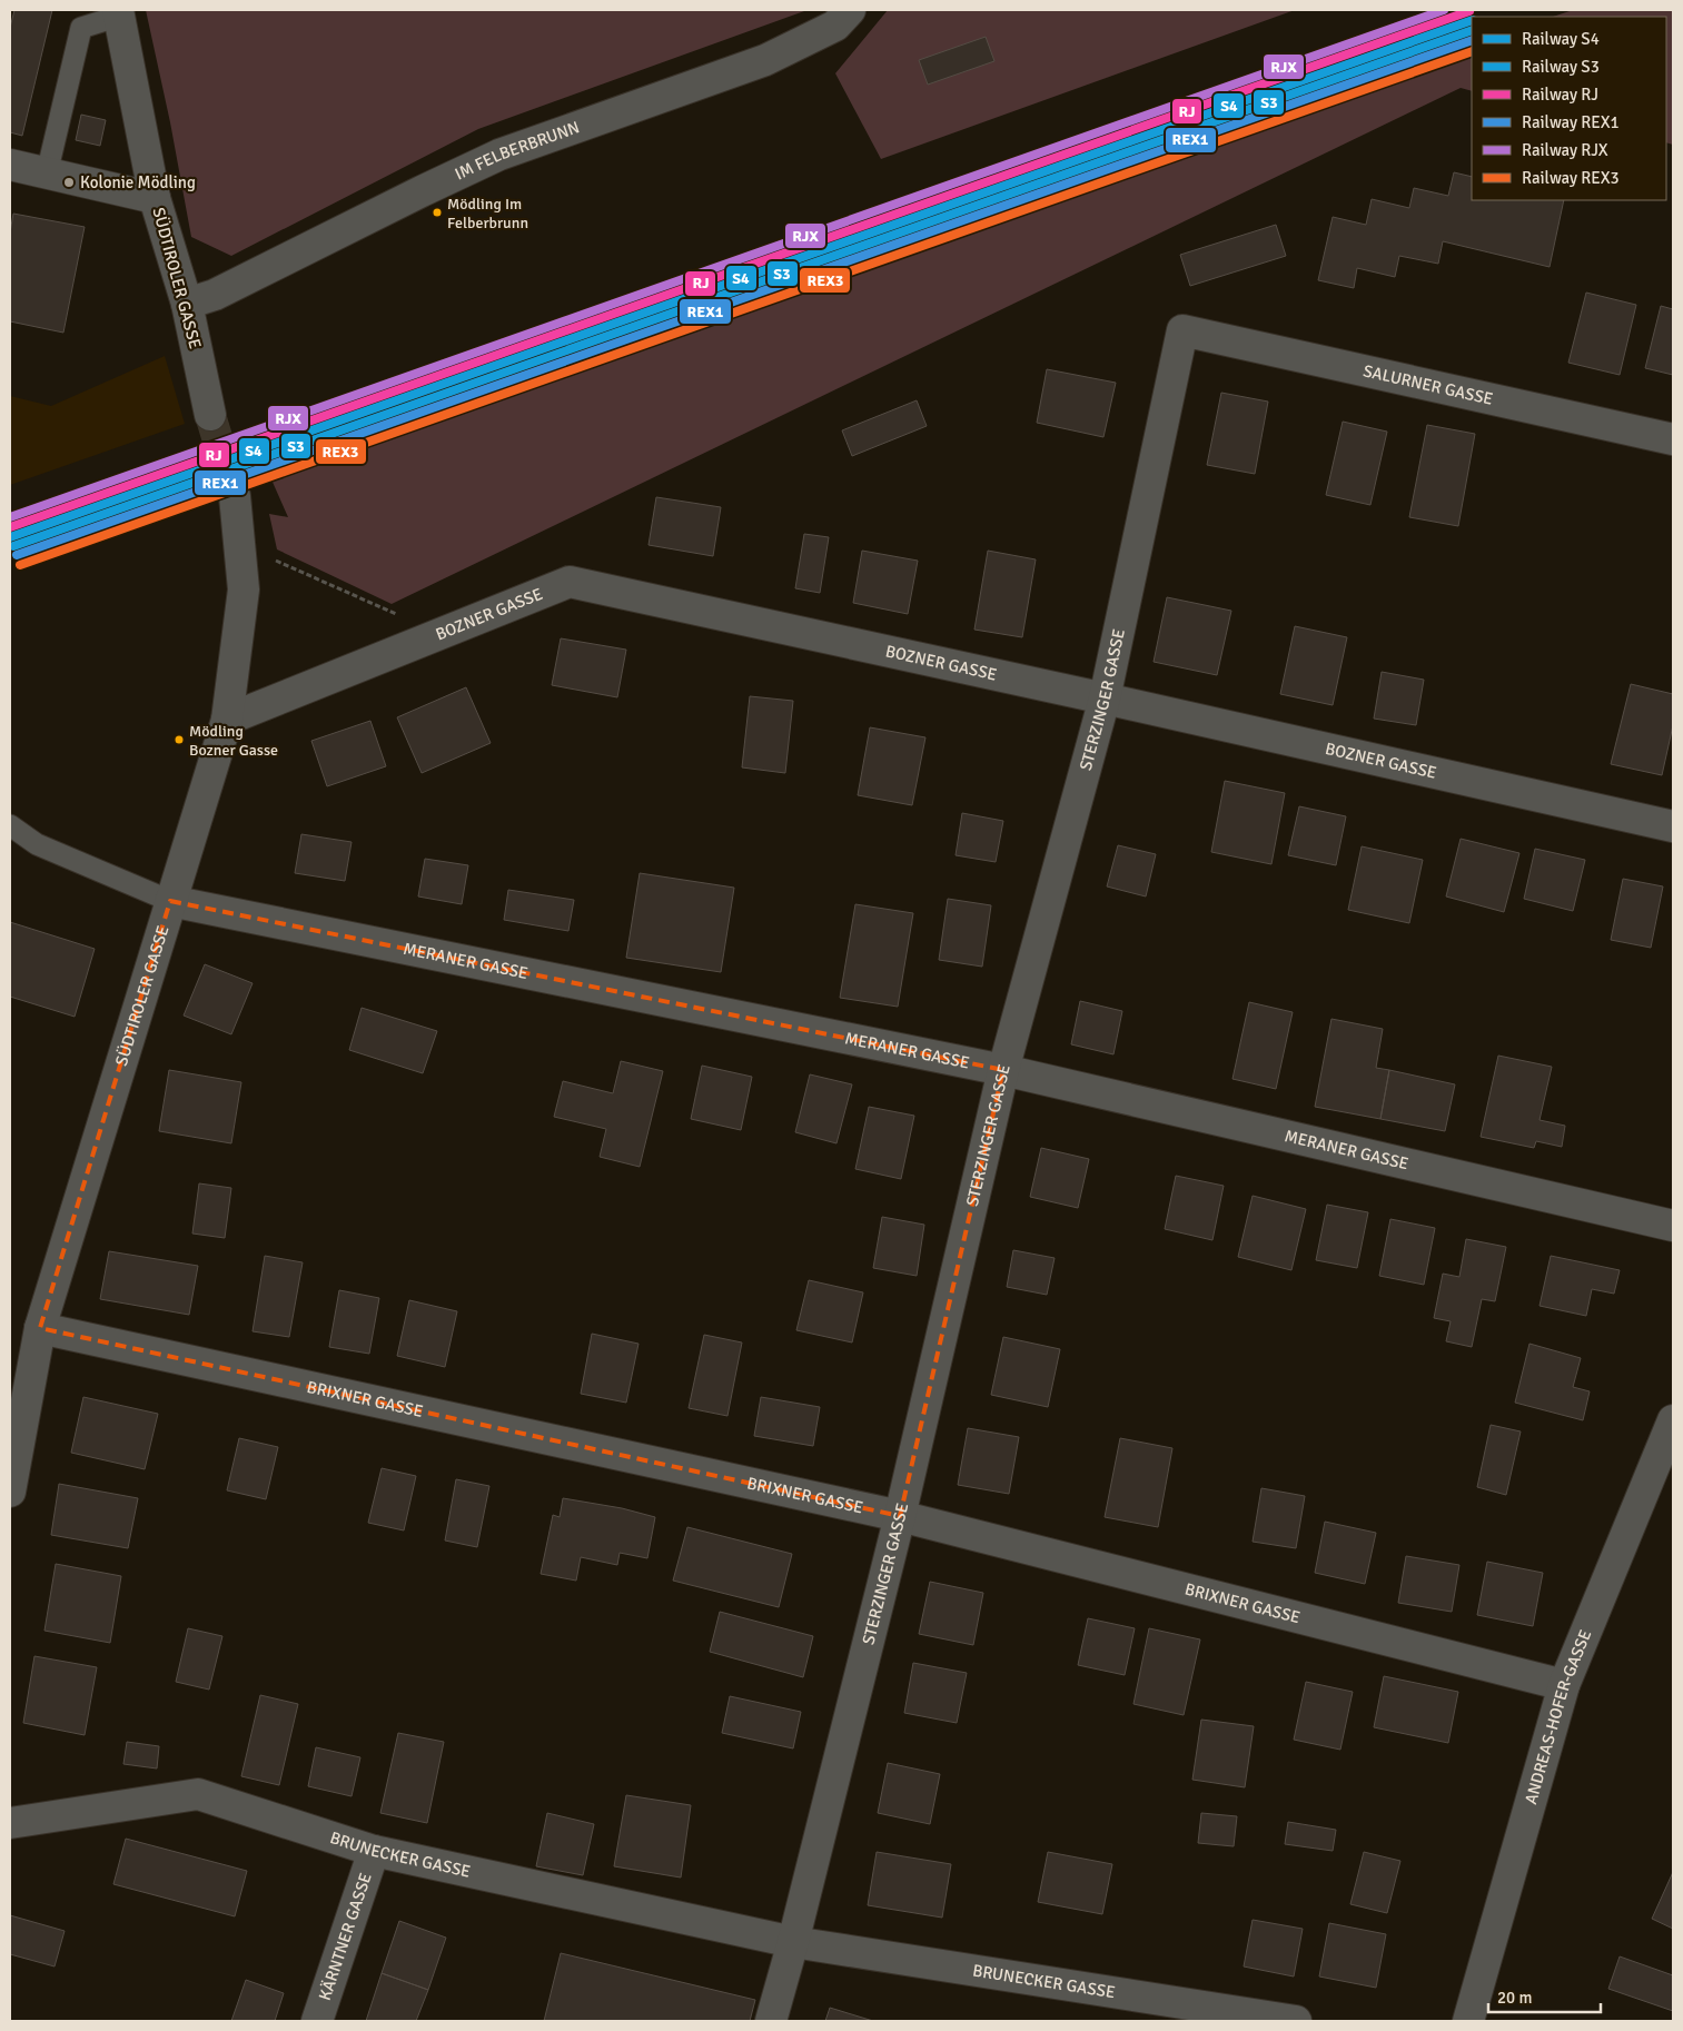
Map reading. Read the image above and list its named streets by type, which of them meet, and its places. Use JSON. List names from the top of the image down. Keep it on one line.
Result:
{"streets":{"street":["IM FELBERBRUNN","SÜDTIROLER GASSE","SALURNER GASSE","BOZNER GASSE","STERZINGER GASSE","MERANER GASSE","BRIXNER GASSE","ANDREAS-HOFER-GASSE","BRUNECKER GASSE","KÄRNTNER GASSE"]},"crossings":[["IM FELBERBRUNN","SÜDTIROLER GASSE"],["SÜDTIROLER GASSE","BOZNER GASSE"],["SÜDTIROLER GASSE","MERANER GASSE"],["SÜDTIROLER GASSE","BRIXNER GASSE"],["SALURNER GASSE","STERZINGER GASSE"],["BOZNER GASSE","STERZINGER GASSE"],["STERZINGER GASSE","MERANER GASSE"],["STERZINGER GASSE","BRIXNER GASSE"],["STERZINGER GASSE","BRUNECKER GASSE"],["BRIXNER GASSE","ANDREAS-HOFER-GASSE"],["BRUNECKER GASSE","KÄRNTNER GASSE"]],"places":["Kolonie Mödling","Mödling Im Felberbrunn","Mödling Bozner Gasse"],"lines":["rail line RJX","rail line RJ","rail line S4","rail line S3","rail line REX1","rail line REX3"],"legend":["Railway S4","Railway S3","Railway RJ","Railway REX1","Railway RJX","Railway REX3"],"scale_bar":"20 m"}
